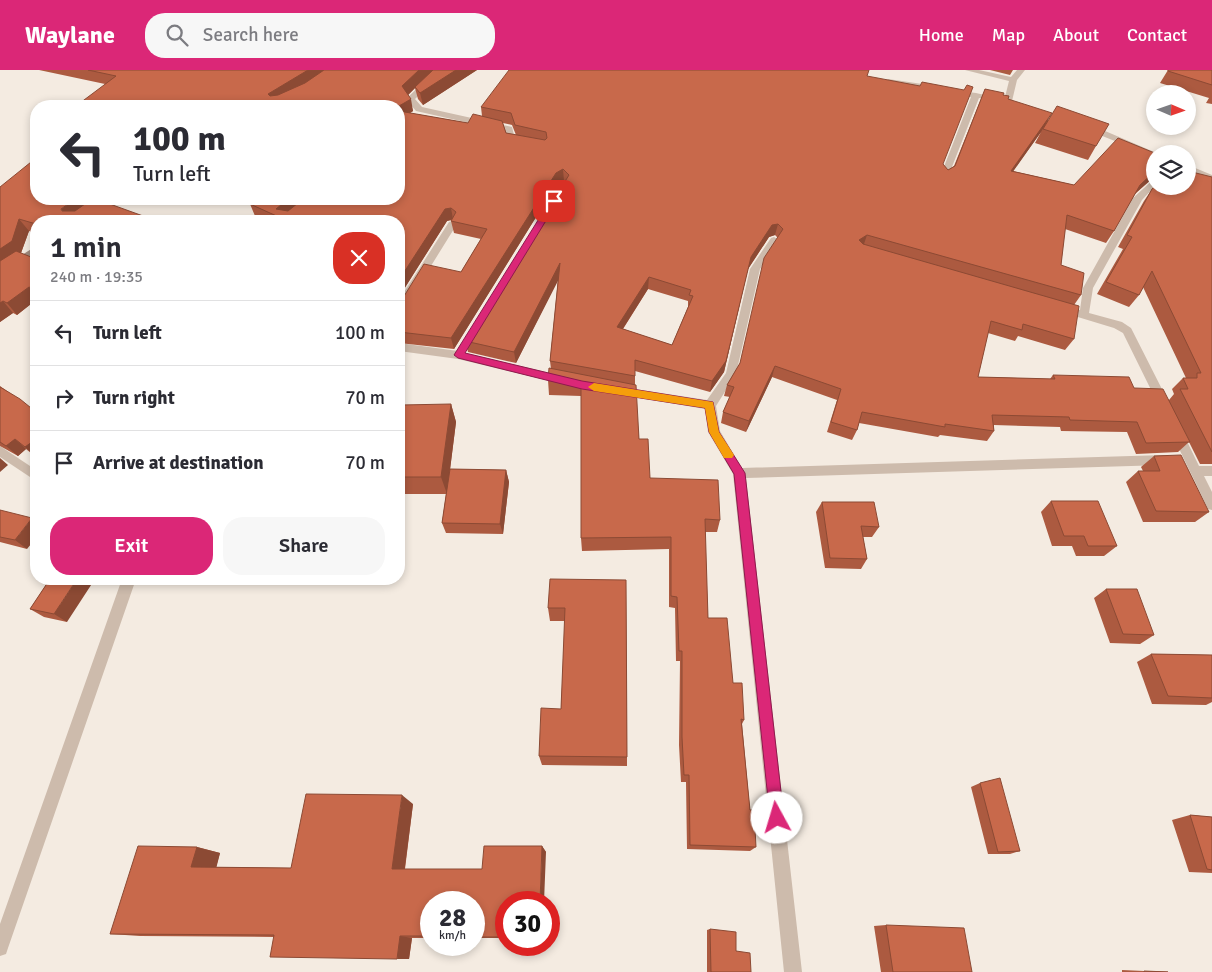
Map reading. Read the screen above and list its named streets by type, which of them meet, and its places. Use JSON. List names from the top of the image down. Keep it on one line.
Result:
{"north":"right","page":{"header":"Waylane","search":"Search here","nav":["Home","Map","About","Contact"],"turn":["100 m","Turn left"],"heading":["1 min","240 m · 19:35"],"list":[{"name":"Turn left","value":"100 m"},{"name":"Turn right","value":"70 m"},{"name":"Arrive at destination","value":"70 m"}],"buttons":["Exit","Share"],"speed":"28 km/h","limit":"30"}}
